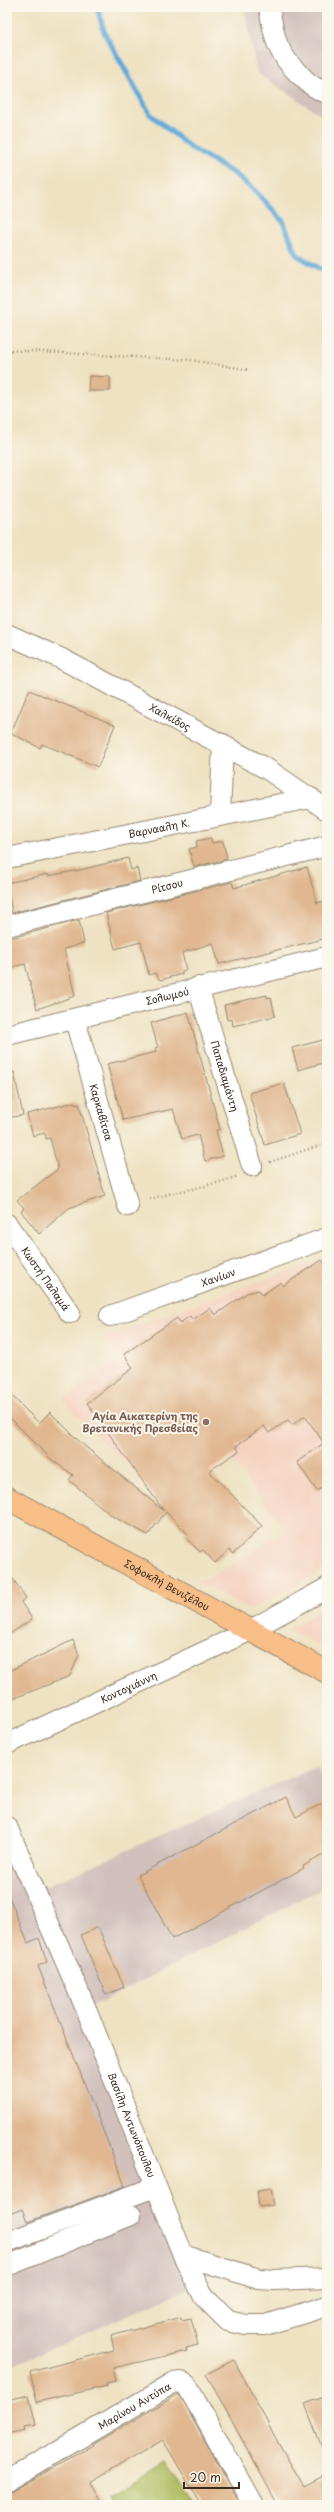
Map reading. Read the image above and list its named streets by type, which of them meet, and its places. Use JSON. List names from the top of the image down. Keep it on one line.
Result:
{"streets":{"main road":["Σοφοκλή Βενιζέλου"],"street":["Χαλκίδος","Βαρνααλη Κ.","Ρίτσου","Σολωμού","Παπαδιαμάντη","Καρκαβίτσα","Χανίων","Κωστή Παλαμά","Κοντογιάννη","Βασίλη Αντωνόπουλου","Μαρίνου Αντύπα"]},"crossings":[["Χαλκίδος","Βαρνααλη Κ."],["Σολωμού","Παπαδιαμάντη"],["Σολωμού","Καρκαβίτσα"],["Σοφοκλή Βενιζέλου","Κοντογιάννη"]],"places":["Αγία Αικατερίνη της Βρετανικής Πρεσβείας"],"scale_bar":"20 m"}
